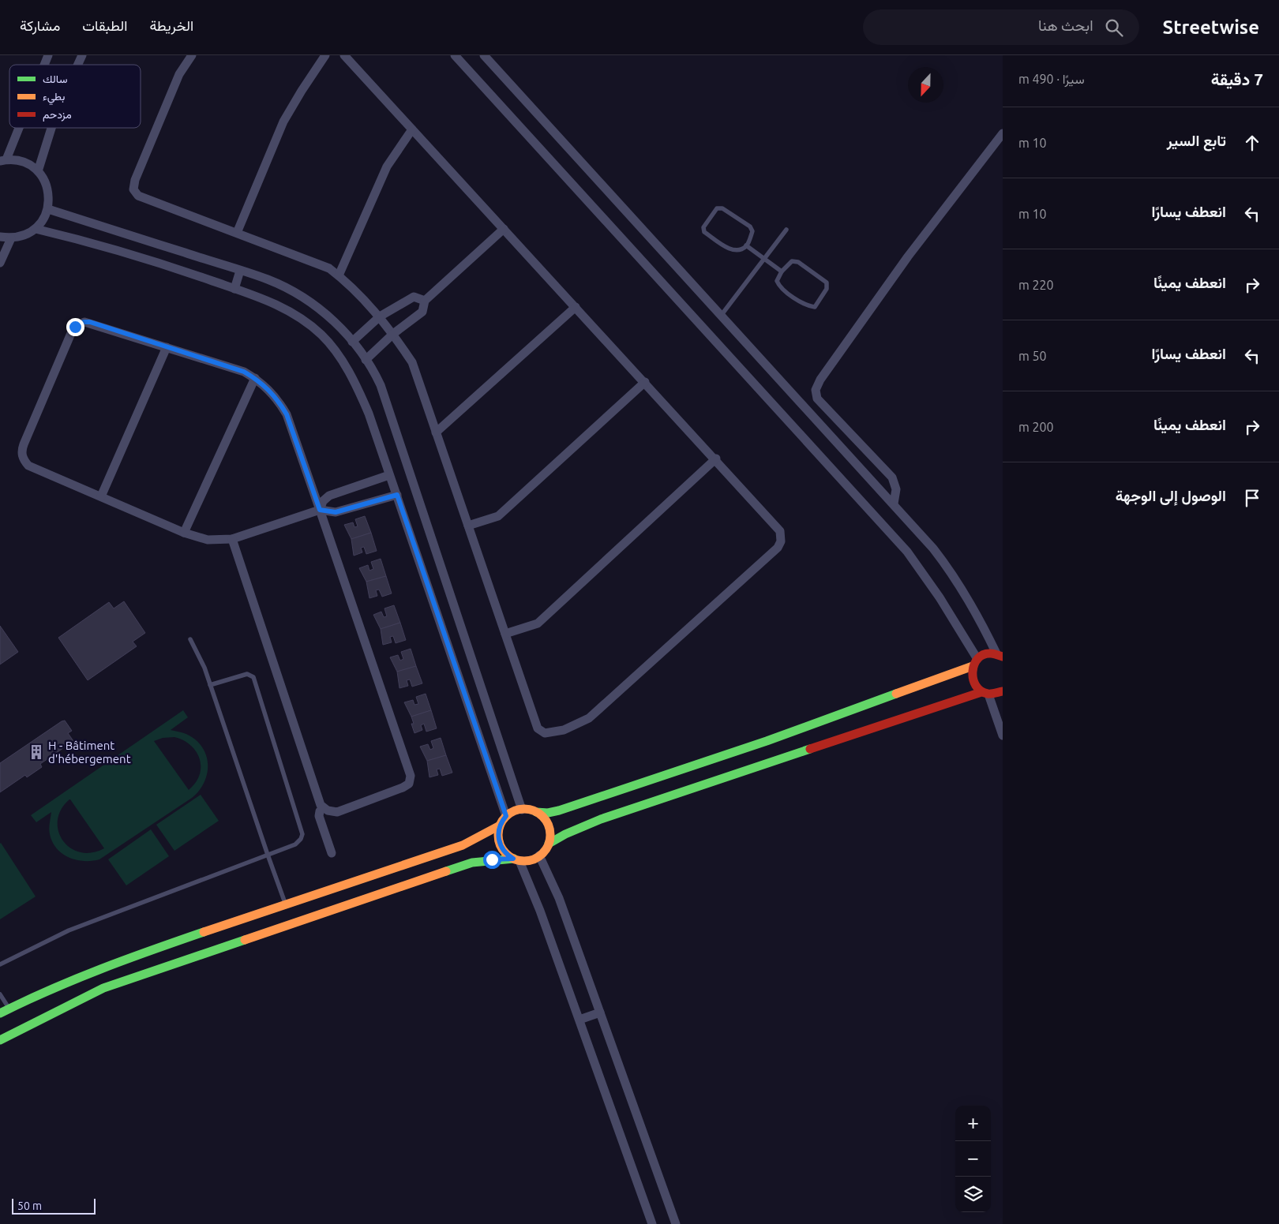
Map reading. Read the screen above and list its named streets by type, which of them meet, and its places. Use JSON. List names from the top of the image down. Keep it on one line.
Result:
{"places":{"building":["H - Bâtiment d'hébergement"]},"legend":["سالك","بطيء","مزدحم"],"scale_bar":"50 m","north":"bottom","page":{"header":"Streetwise","search":"ابحث هنا","nav":["الخريطة","الطبقات","مشاركة"],"heading":["7 دقيقة","سيرًا · 490 m"],"list":[["تابع السير","10 m"],["انعطف يسارًا","10 m"],["انعطف يمينًا","220 m"],["انعطف يسارًا","50 m"],["انعطف يمينًا","200 m"],"الوصول إلى الوجهة"],"map_buttons":["+","−"],"scale":"50 m"}}
